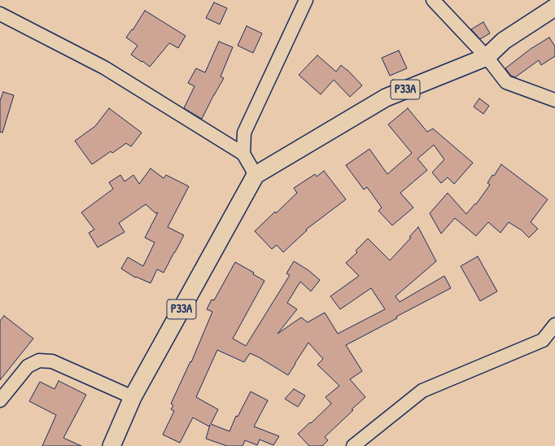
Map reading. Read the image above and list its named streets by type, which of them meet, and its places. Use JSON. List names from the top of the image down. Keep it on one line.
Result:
{"streets":{"main road":["P33A"]}}
